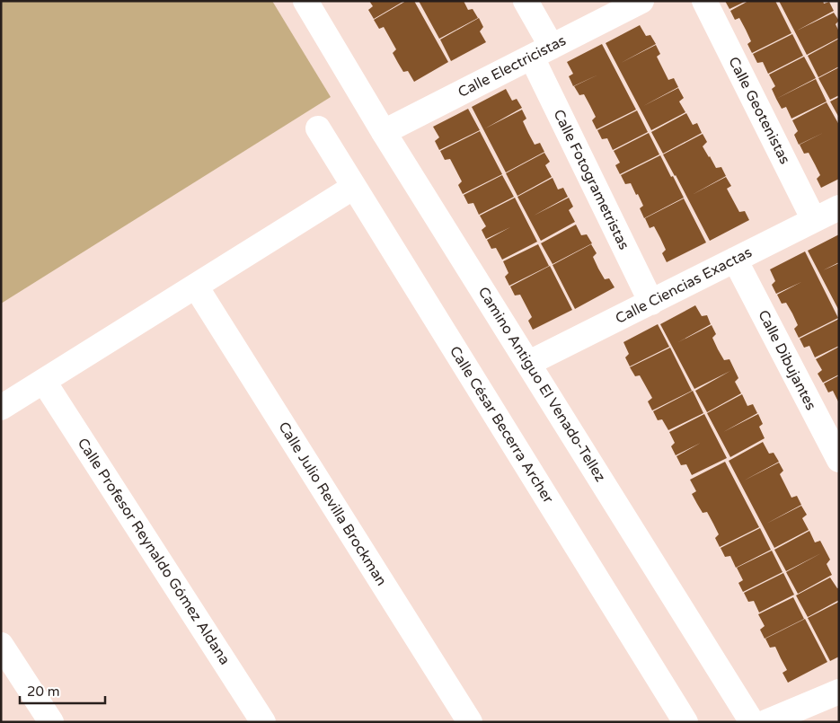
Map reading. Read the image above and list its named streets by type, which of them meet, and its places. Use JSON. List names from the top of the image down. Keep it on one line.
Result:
{"streets":{"street":["Calle Electricistas","Calle Geotenistas","Calle Fotogrametristas","Calle Ciencias Exactas","Calle Dibujantes","Camino Antiguo El Venado-Tellez","Calle César Becerra Archer","Calle Julio Revilla Brockman","Calle Profesor Reynaldo Gómez Aldana"]},"crossings":[["Calle Electricistas","Calle Fotogrametristas"],["Calle Electricistas","Camino Antiguo El Venado-Tellez"],["Calle Geotenistas","Calle Ciencias Exactas"],["Calle Fotogrametristas","Calle Ciencias Exactas"],["Calle Ciencias Exactas","Calle Dibujantes"],["Calle Ciencias Exactas","Camino Antiguo El Venado-Tellez"]],"scale_bar":"20 m"}
